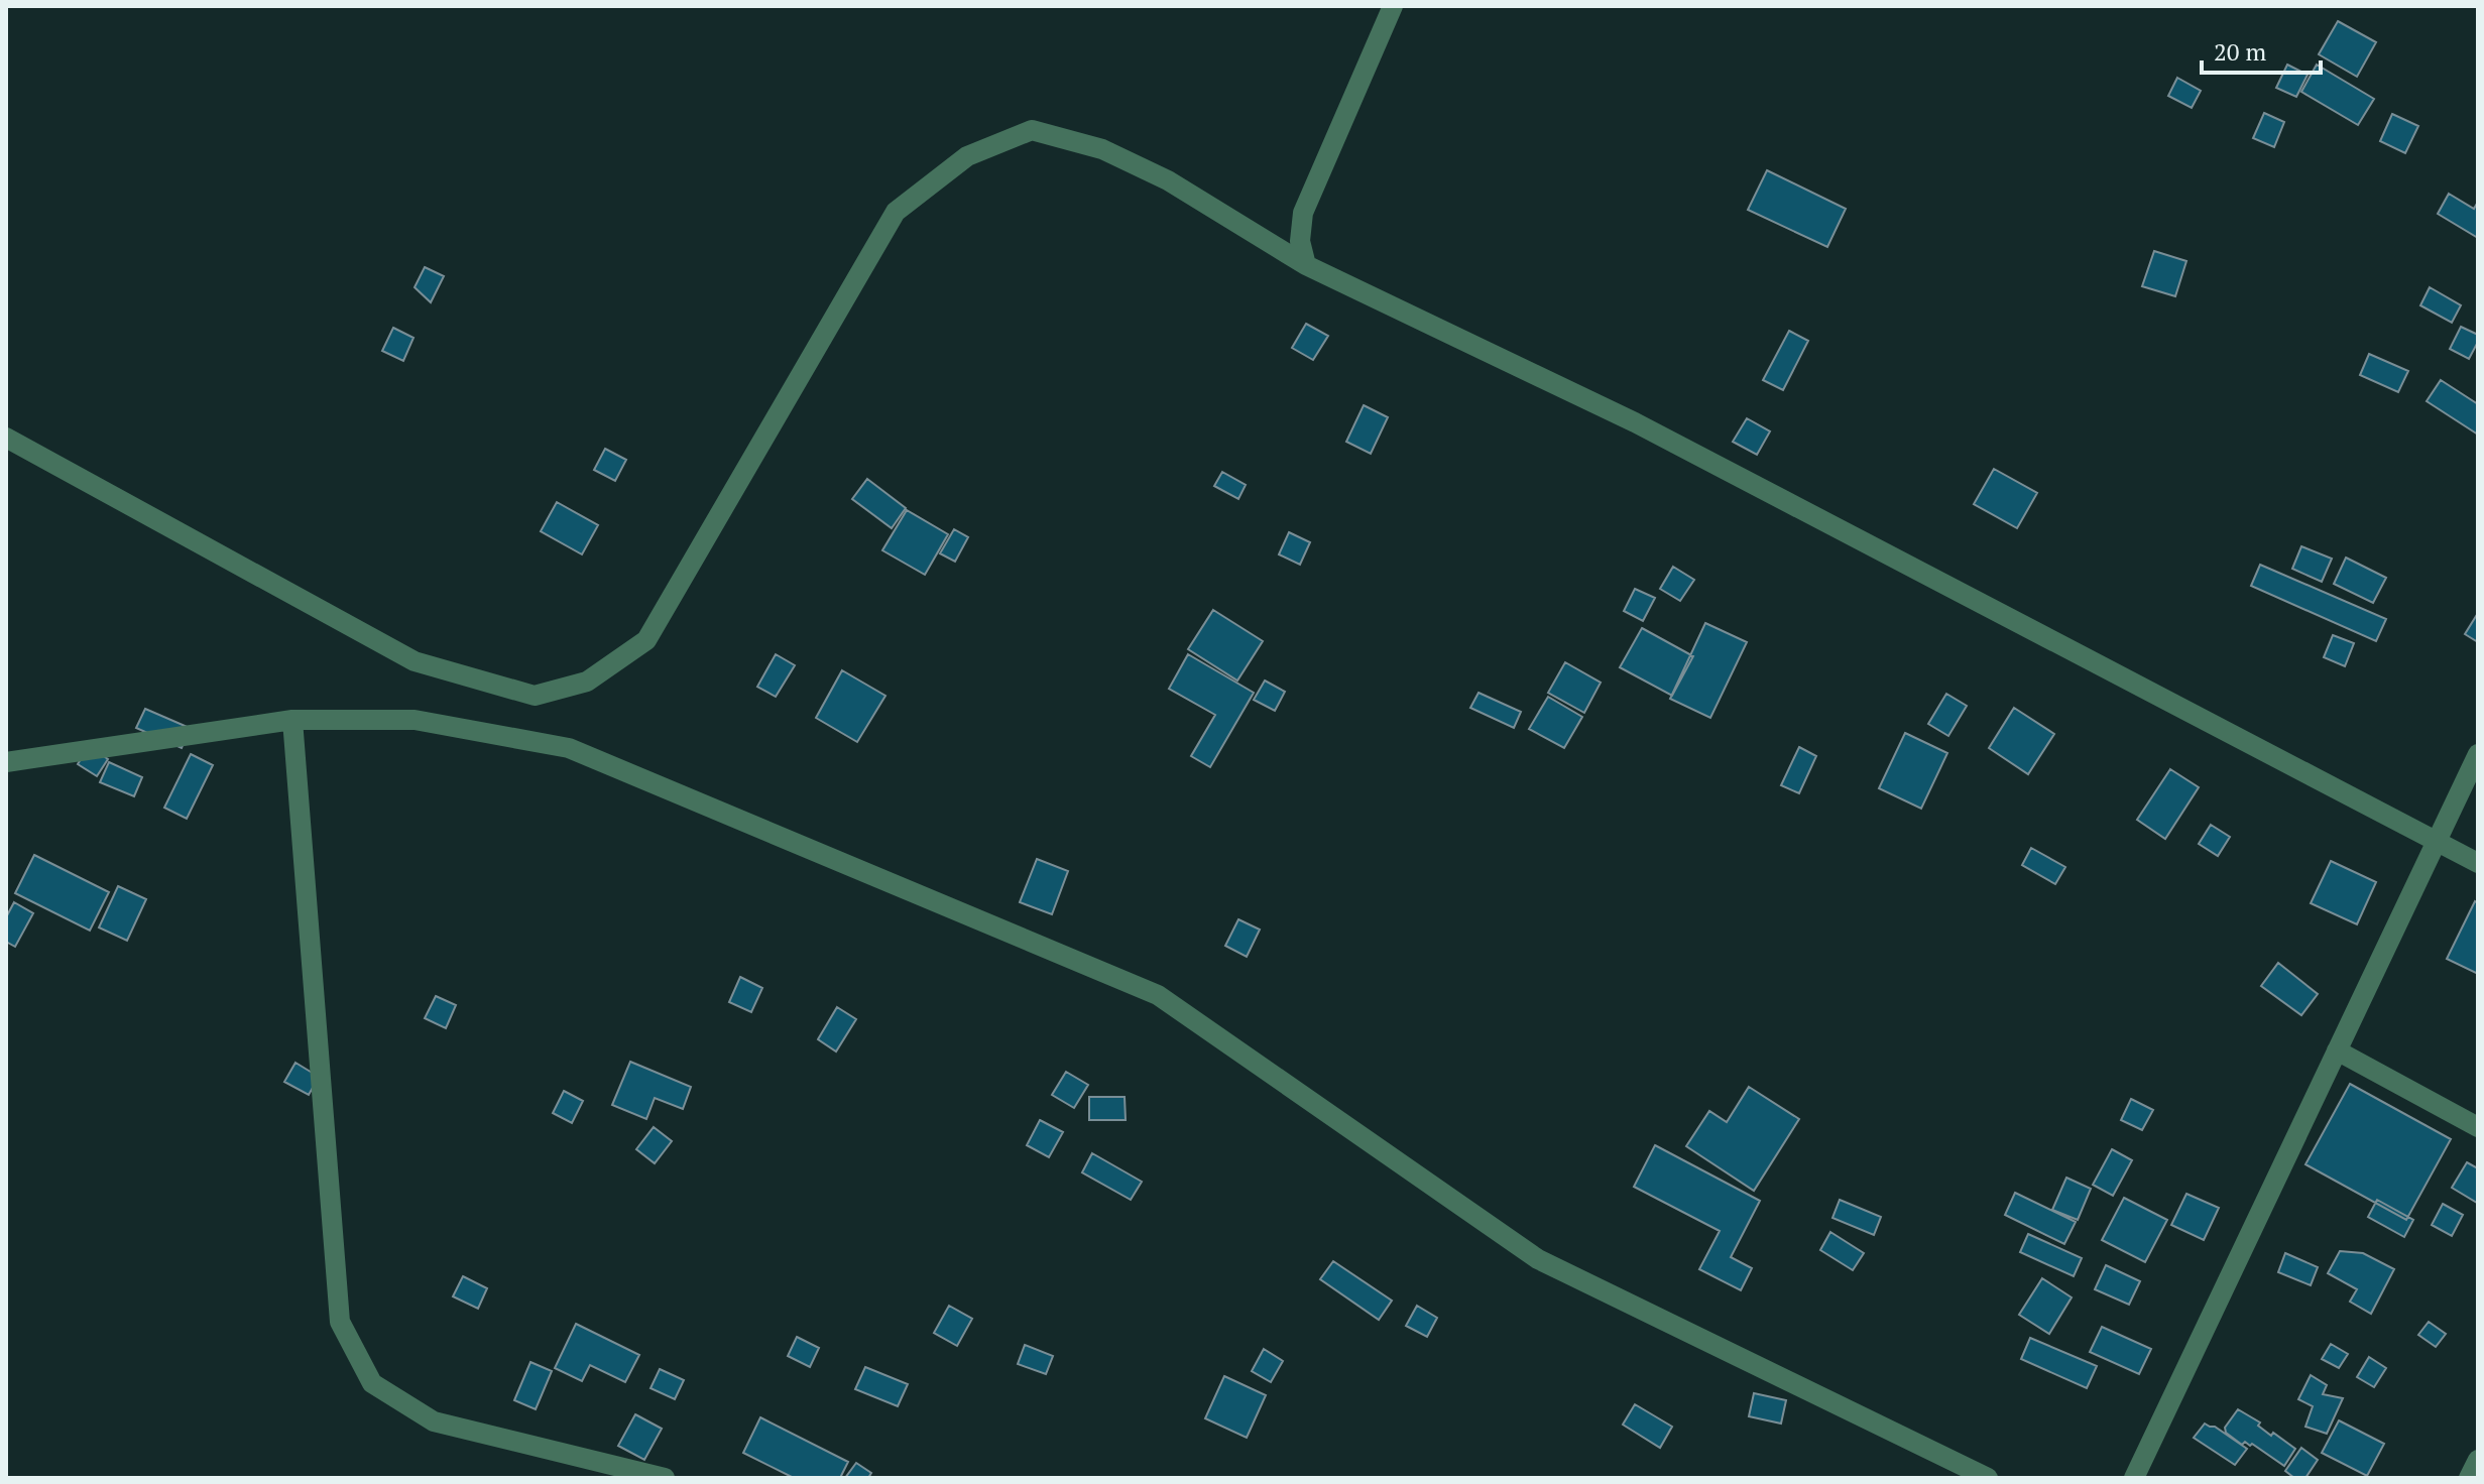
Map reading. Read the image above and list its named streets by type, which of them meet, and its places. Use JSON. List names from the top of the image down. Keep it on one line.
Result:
{"scale_bar":"20 m"}
